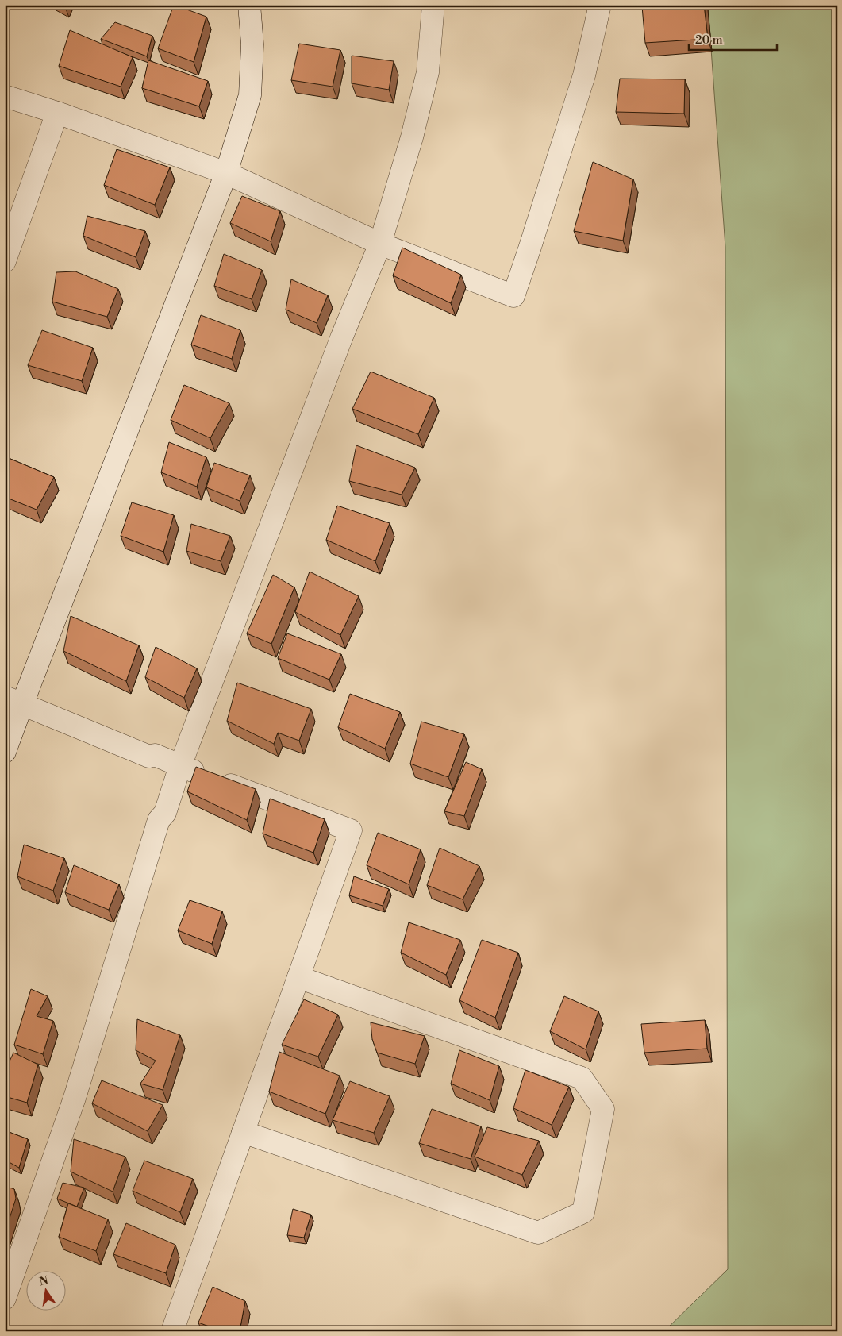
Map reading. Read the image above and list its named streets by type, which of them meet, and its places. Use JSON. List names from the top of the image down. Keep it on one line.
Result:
{"scale_bar":"20 m","north":"top"}
